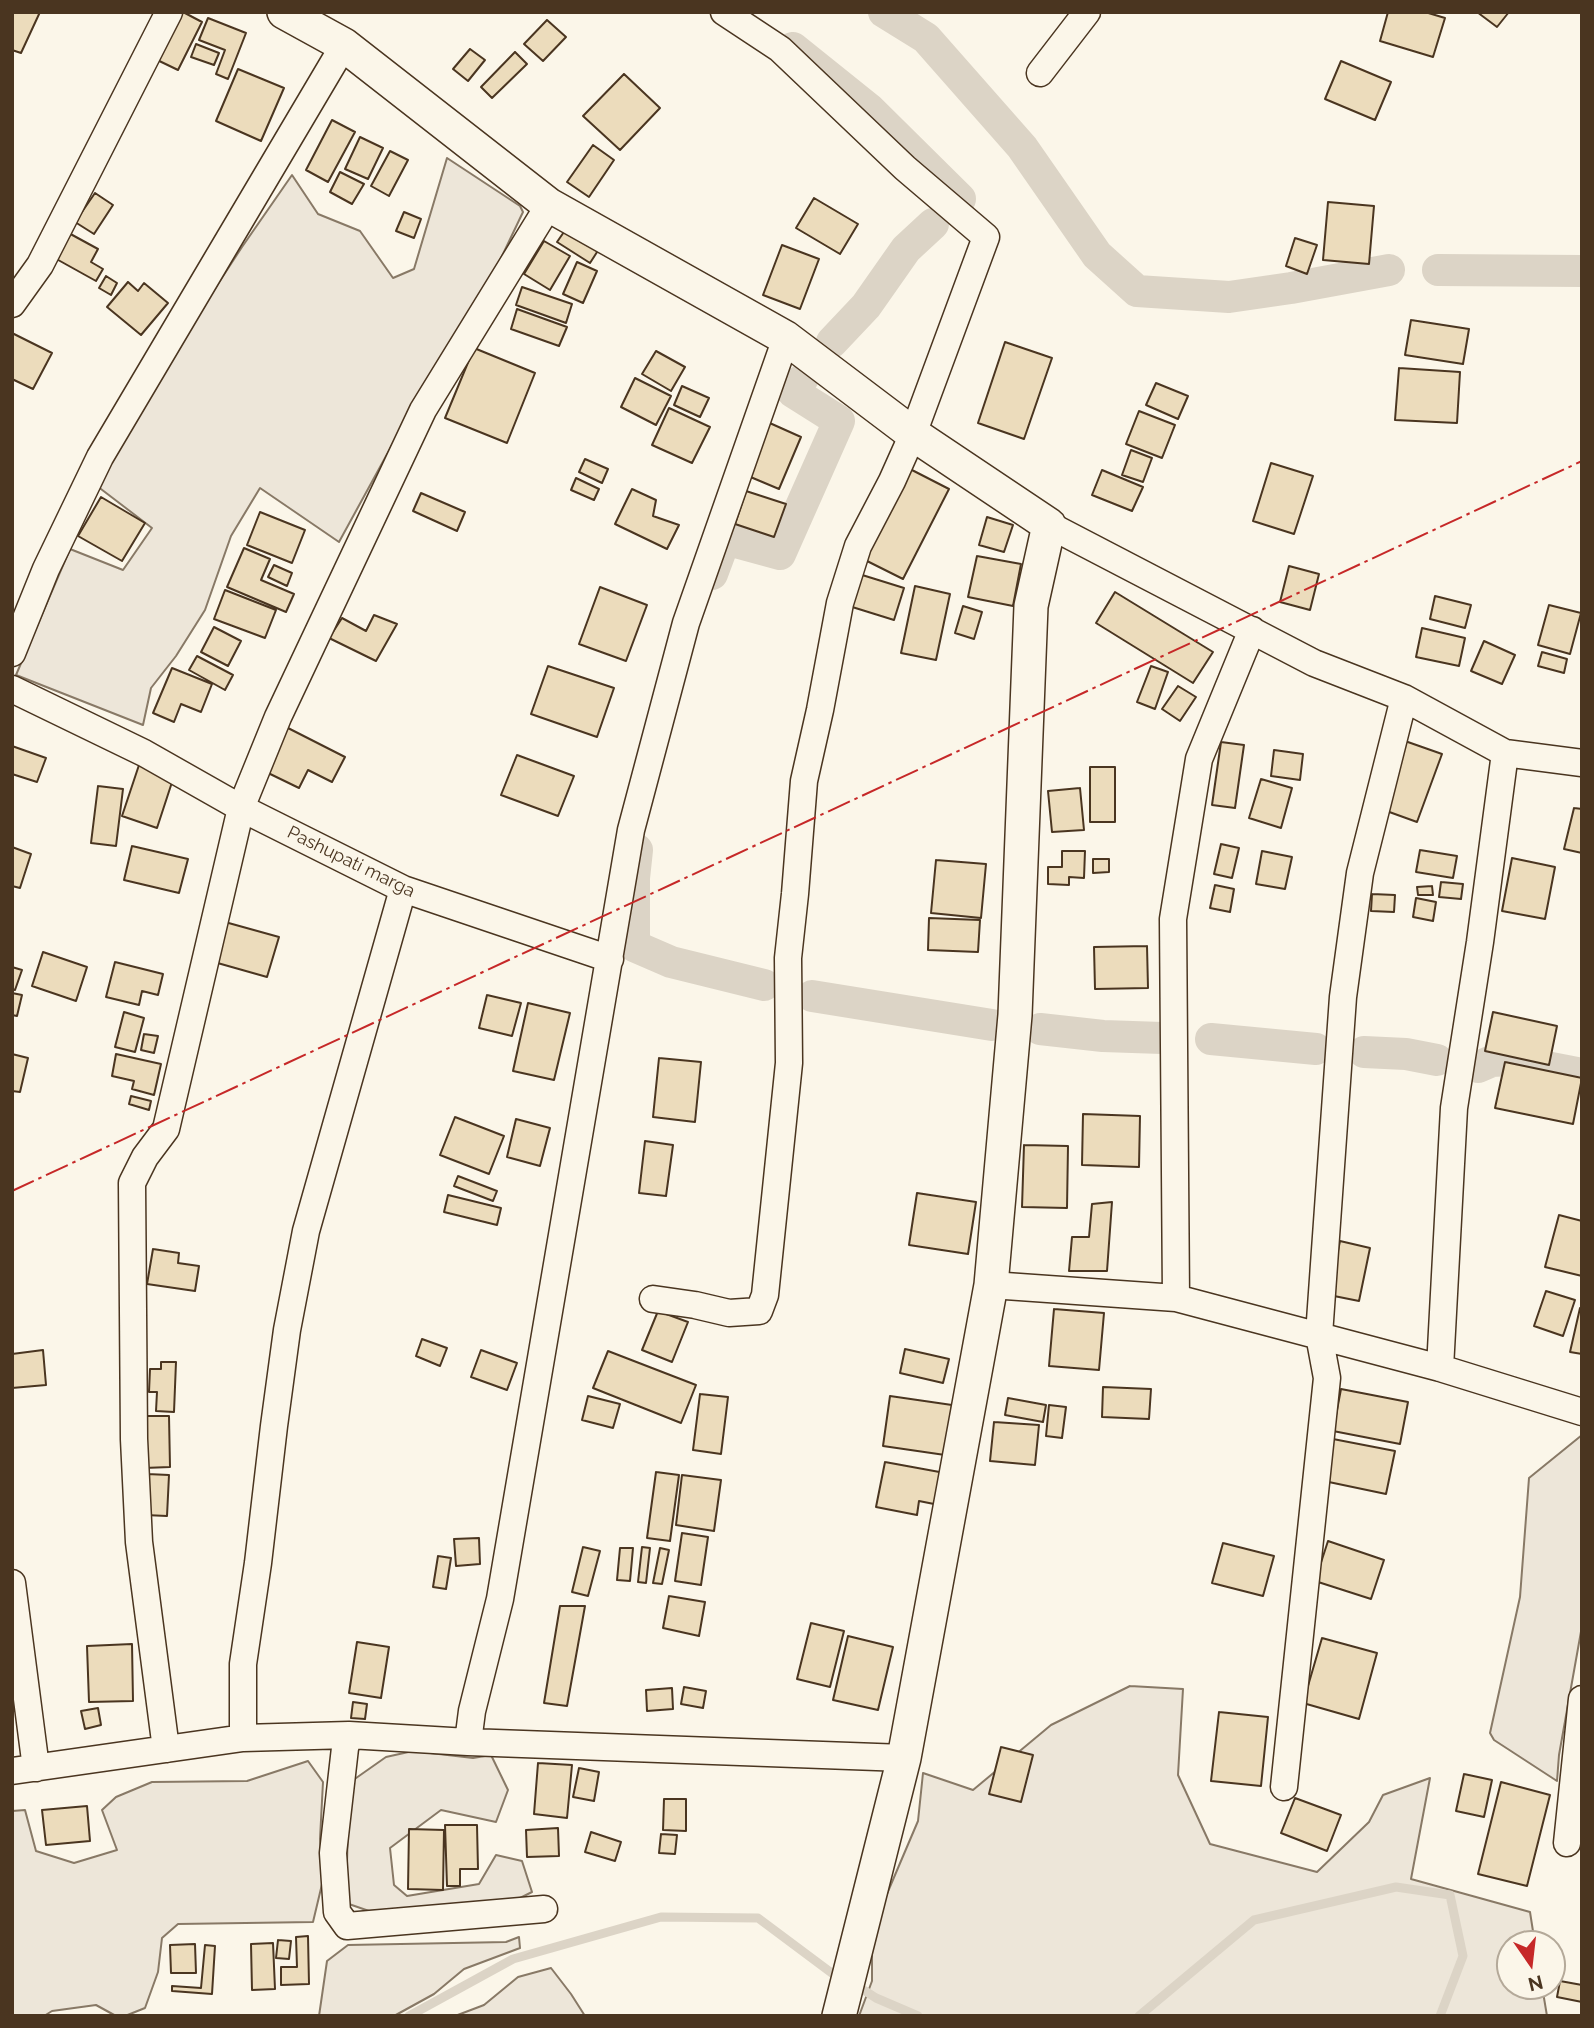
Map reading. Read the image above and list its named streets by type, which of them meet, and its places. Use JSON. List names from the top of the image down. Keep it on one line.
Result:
{"streets":{"street":["Pashupati marga"]},"north":"bottom"}
